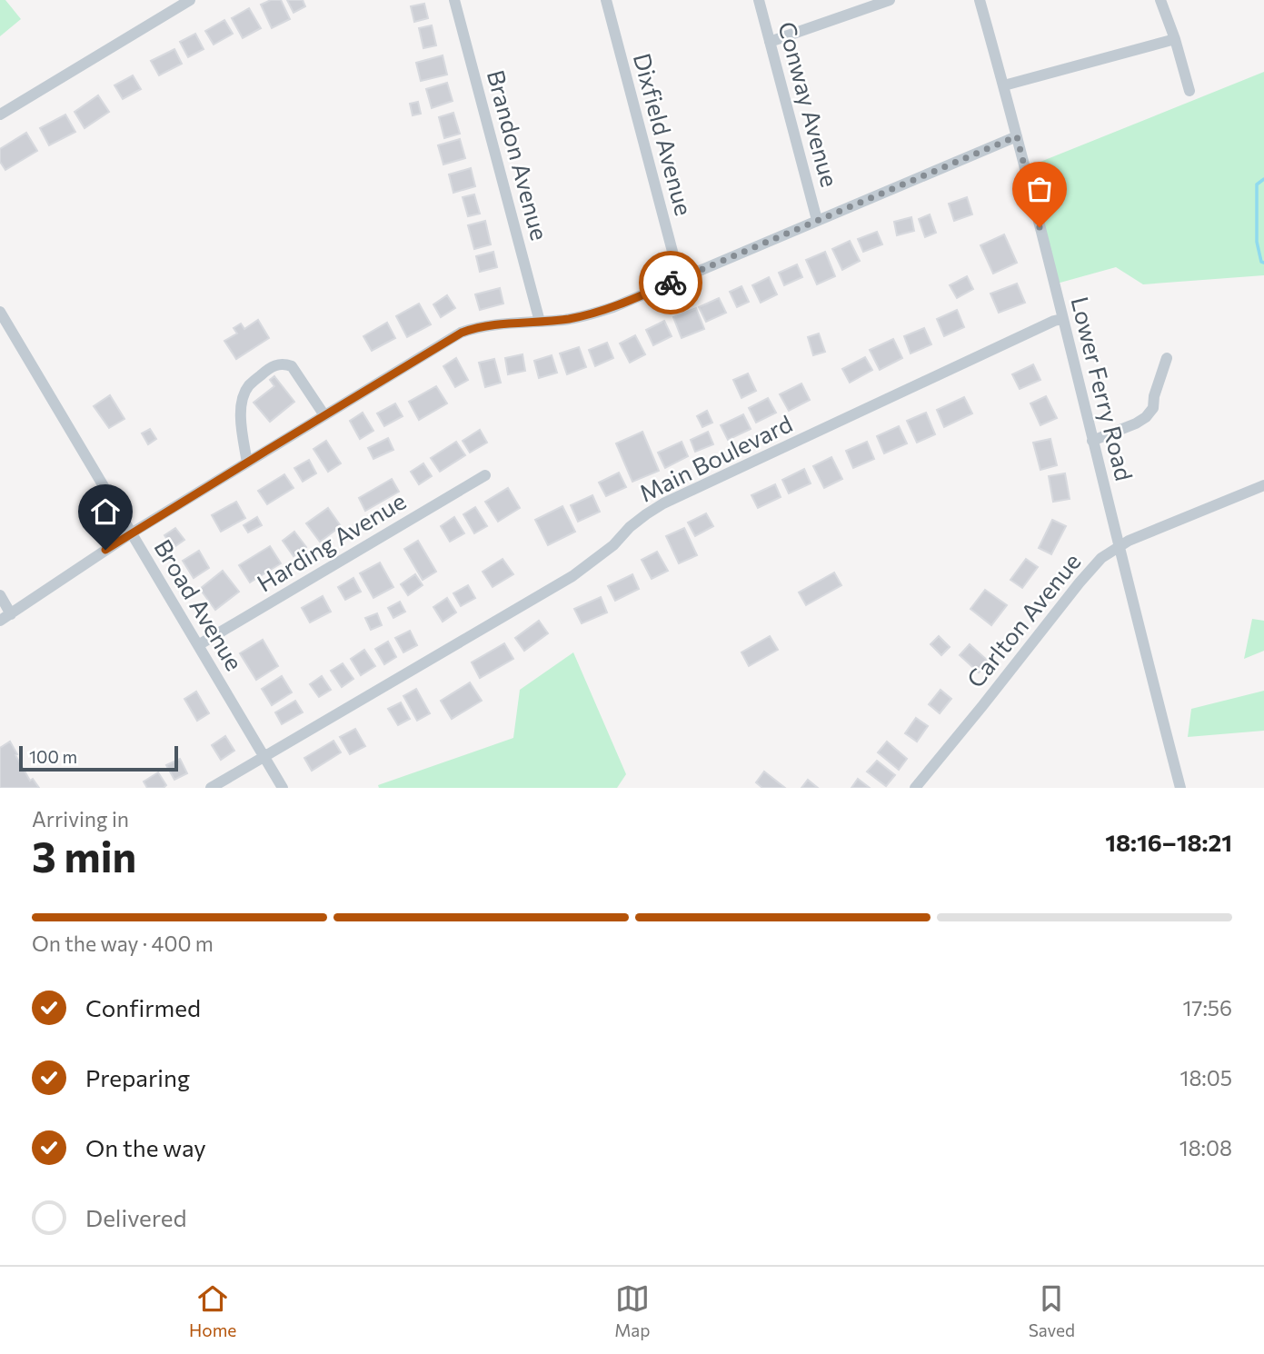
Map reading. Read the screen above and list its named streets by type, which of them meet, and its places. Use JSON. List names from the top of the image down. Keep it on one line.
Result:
{"streets":{"street":["Conway Avenue","Dixfield Avenue","Brandon Avenue","Lower Ferry Road","Main Boulevard","Harding Avenue","Broad Avenue","Carlton Avenue"]},"crossings":[["Lower Ferry Road","Main Boulevard"],["Lower Ferry Road","Carlton Avenue"],["Main Boulevard","Broad Avenue"],["Harding Avenue","Broad Avenue"]],"scale_bar":"100 m","page":{"scale":"100 m","heading":["3 min","Arriving in","18:16–18:21"],"bar":"On the way · 400 m","list":[["Confirmed","17:56"],["Preparing","18:05"],["On the way","18:08"],"Delivered"],"tabs":["Home","Map","Saved"]}}
